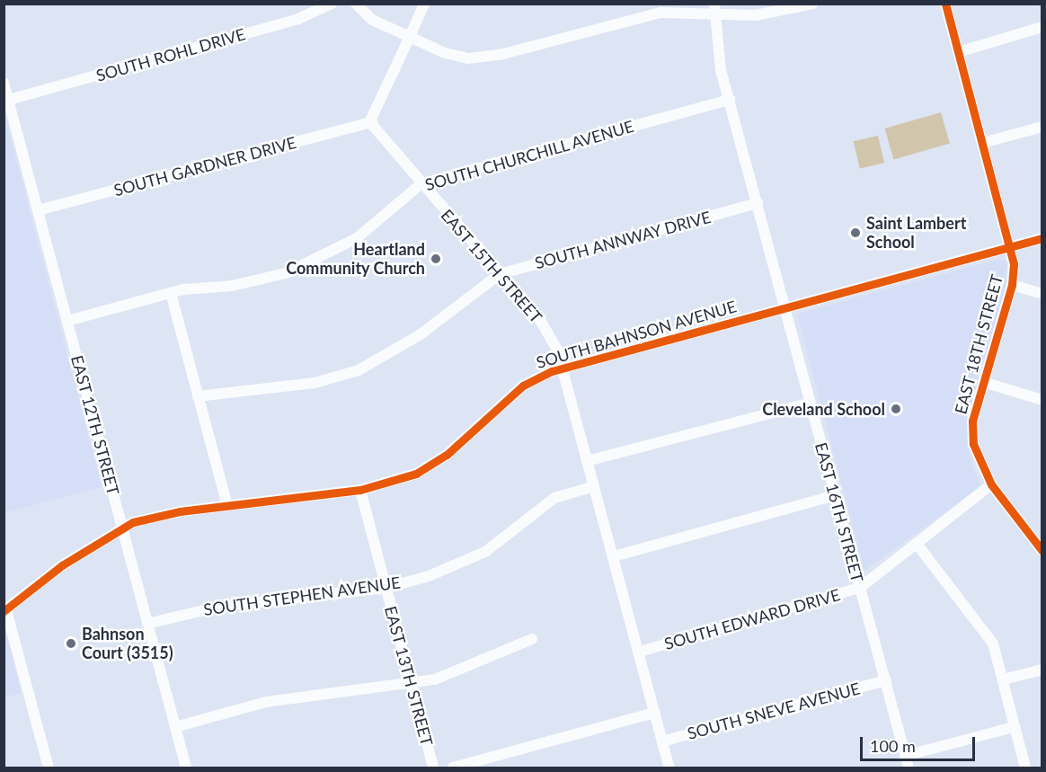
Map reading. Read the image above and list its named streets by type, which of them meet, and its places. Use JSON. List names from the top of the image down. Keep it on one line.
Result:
{"streets":{"street":["SOUTH ROHL DRIVE","SOUTH CHURCHILL AVENUE","SOUTH GARDNER DRIVE","SOUTH ANNWAY DRIVE","EAST 15TH STREET","SOUTH BAHNSON AVENUE","EAST 18TH STREET","EAST 12TH STREET","EAST 16TH STREET","SOUTH STEPHEN AVENUE","SOUTH EDWARD DRIVE","EAST 13TH STREET","SOUTH SNEVE AVENUE"]},"crossings":[["SOUTH ROHL DRIVE","EAST 12TH STREET"],["SOUTH CHURCHILL AVENUE","EAST 15TH STREET"],["SOUTH CHURCHILL AVENUE","EAST 12TH STREET"],["SOUTH CHURCHILL AVENUE","EAST 16TH STREET"],["SOUTH GARDNER DRIVE","EAST 15TH STREET"],["SOUTH GARDNER DRIVE","EAST 12TH STREET"],["SOUTH ANNWAY DRIVE","EAST 15TH STREET"],["SOUTH ANNWAY DRIVE","EAST 16TH STREET"],["EAST 15TH STREET","SOUTH BAHNSON AVENUE"],["EAST 15TH STREET","SOUTH STEPHEN AVENUE"],["EAST 15TH STREET","SOUTH EDWARD DRIVE"],["EAST 15TH STREET","SOUTH SNEVE AVENUE"],["SOUTH BAHNSON AVENUE","EAST 18TH STREET"],["SOUTH BAHNSON AVENUE","EAST 12TH STREET"],["SOUTH BAHNSON AVENUE","EAST 16TH STREET"],["SOUTH BAHNSON AVENUE","EAST 13TH STREET"],["EAST 18TH STREET","SOUTH EDWARD DRIVE"],["EAST 12TH STREET","SOUTH STEPHEN AVENUE"],["EAST 16TH STREET","SOUTH EDWARD DRIVE"],["EAST 16TH STREET","SOUTH SNEVE AVENUE"],["SOUTH STEPHEN AVENUE","EAST 13TH STREET"]],"places":["Saint Lambert School","Heartland Community Church","Cleveland School","Bahnson Court (3515)"],"scale_bar":"100 m"}
